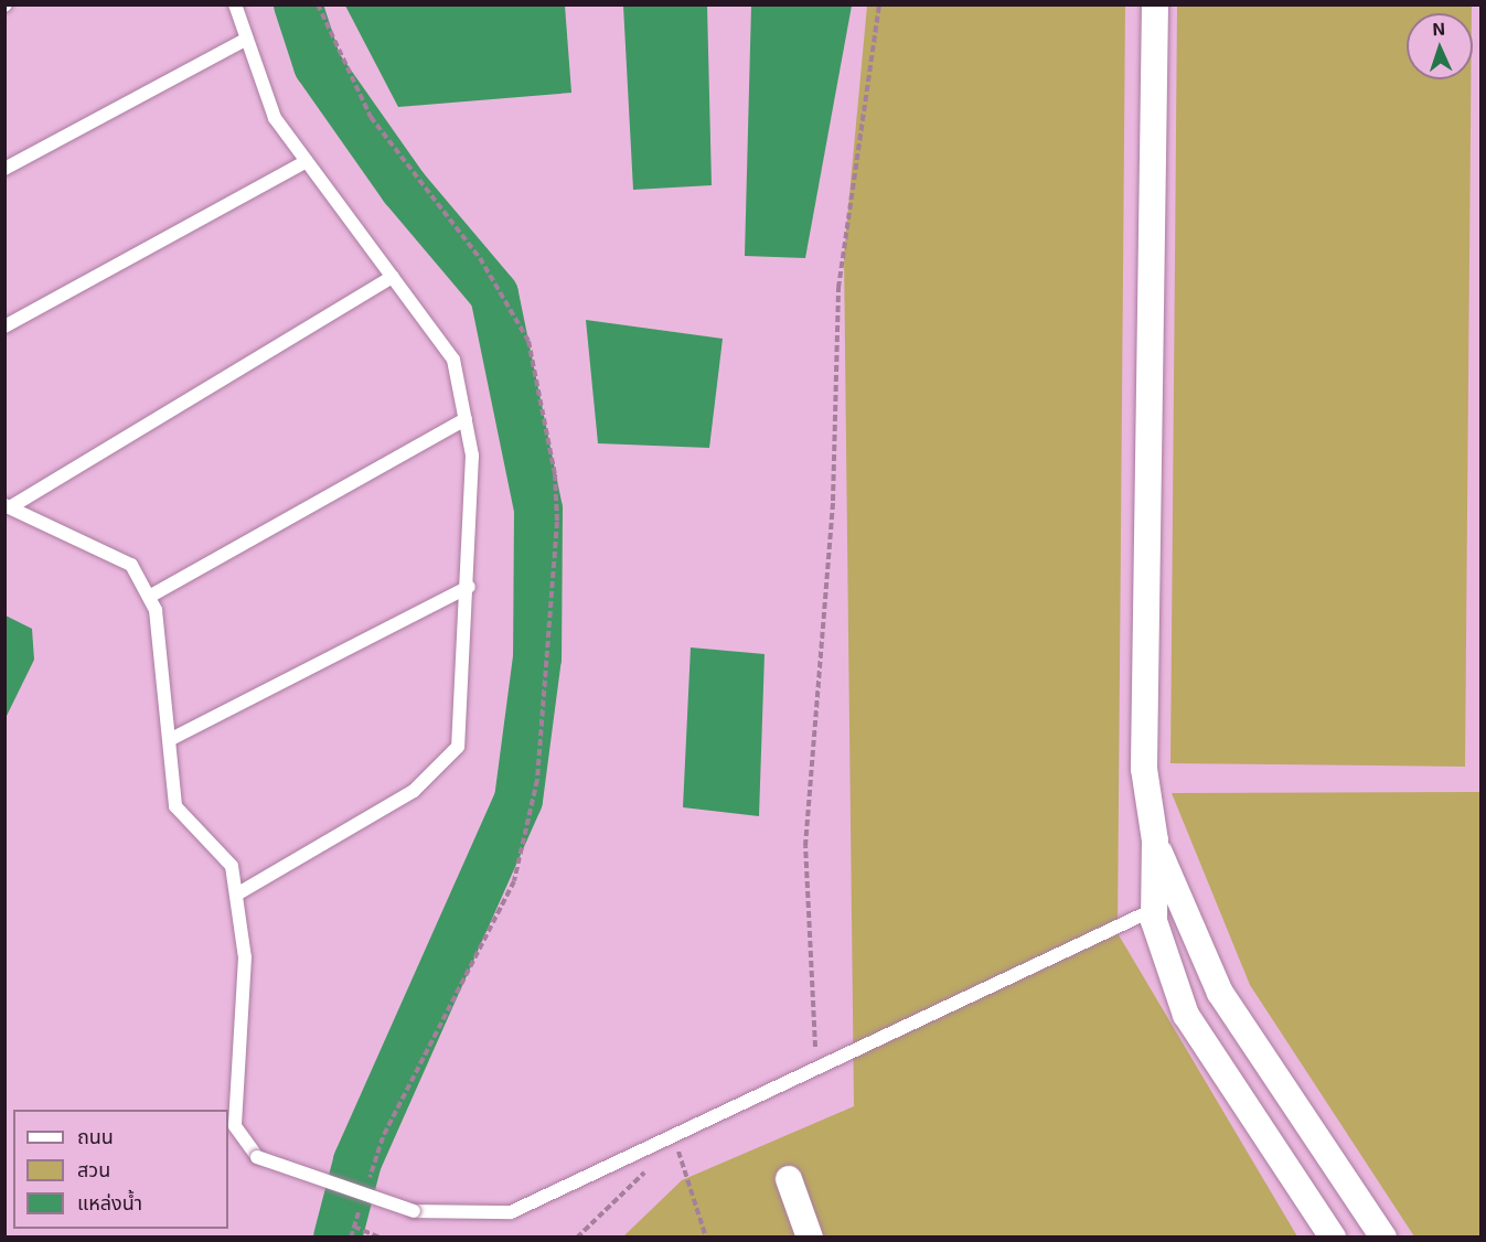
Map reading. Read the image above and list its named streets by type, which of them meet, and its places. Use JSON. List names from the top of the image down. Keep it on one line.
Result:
{"legend":["ถนน","สวน","แหล่งน้ำ"],"north":"top"}
